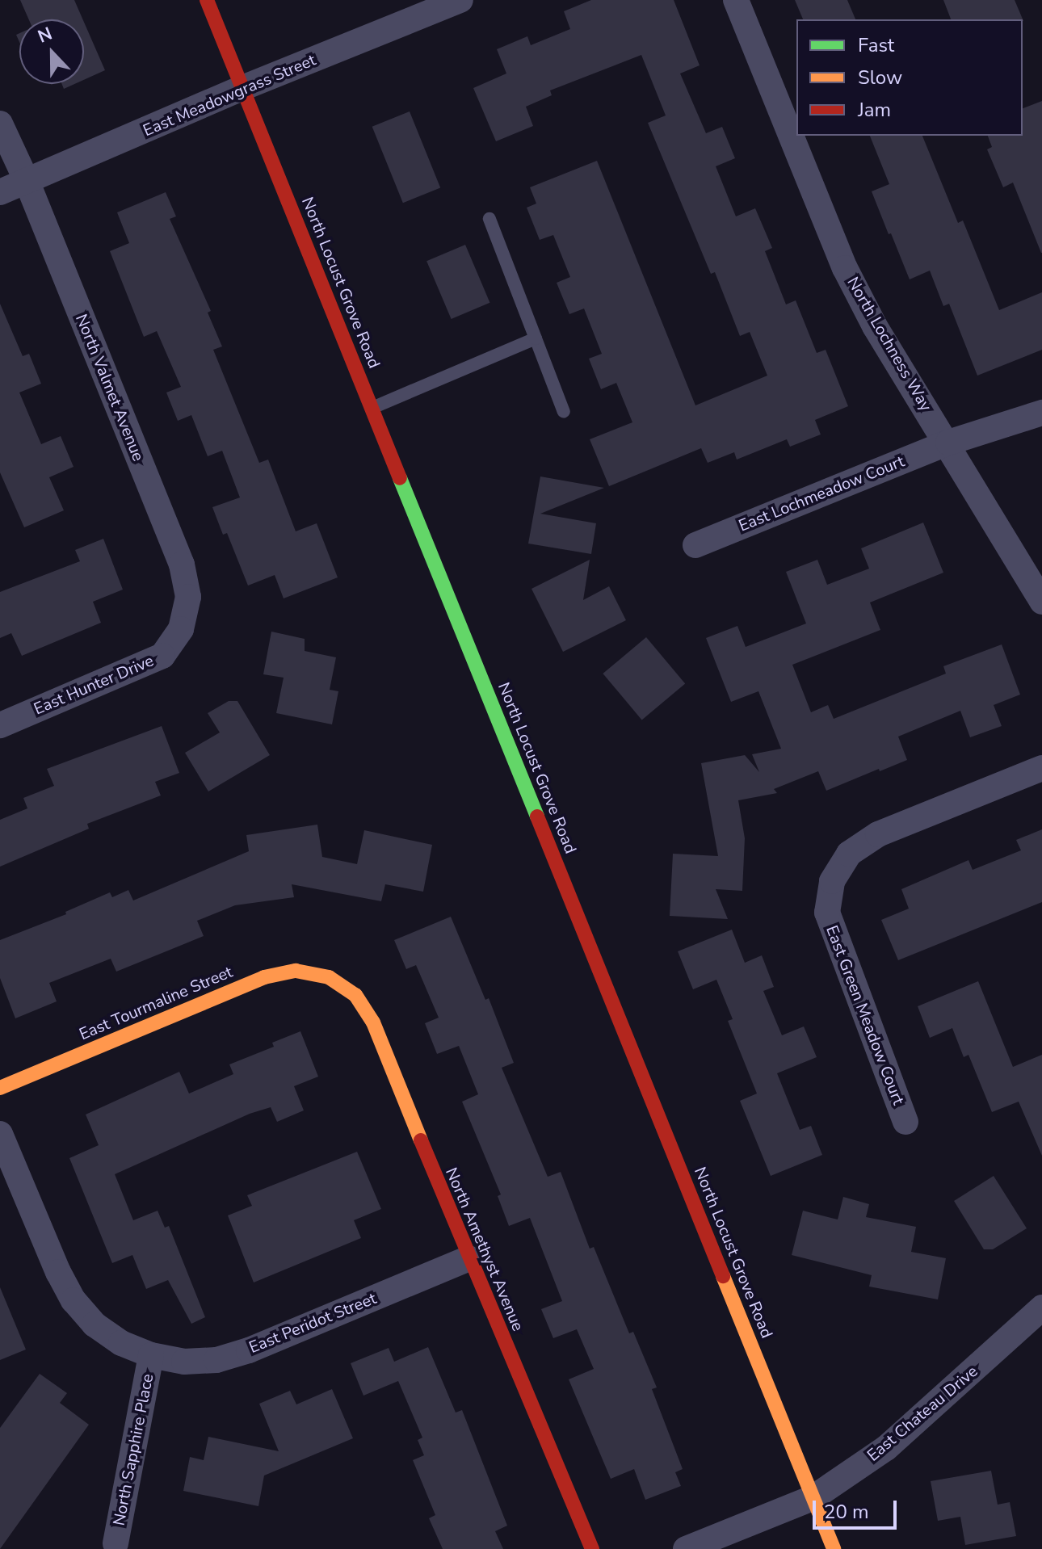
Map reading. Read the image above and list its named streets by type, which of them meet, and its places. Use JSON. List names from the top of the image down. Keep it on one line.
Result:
{"streets":{"main road":["North Locust Grove Road","East Tourmaline Street","North Amethyst Avenue"],"street":["East Meadowgrass Street","North Lochness Way","North Valmet Avenue","East Lochmeadow Court","East Hunter Drive","East Green Meadow Court","East Peridot Street","East Chateau Drive","North Sapphire Place"]},"crossings":[["East Meadowgrass Street","North Locust Grove Road"],["East Meadowgrass Street","North Valmet Avenue"],["North Locust Grove Road","East Chateau Drive"],["North Lochness Way","East Lochmeadow Court"],["North Valmet Avenue","East Hunter Drive"],["East Tourmaline Street","North Amethyst Avenue"],["North Amethyst Avenue","East Peridot Street"],["East Peridot Street","North Sapphire Place"]],"legend":["Fast","Slow","Jam"],"scale_bar":"20 m","north":"top"}
